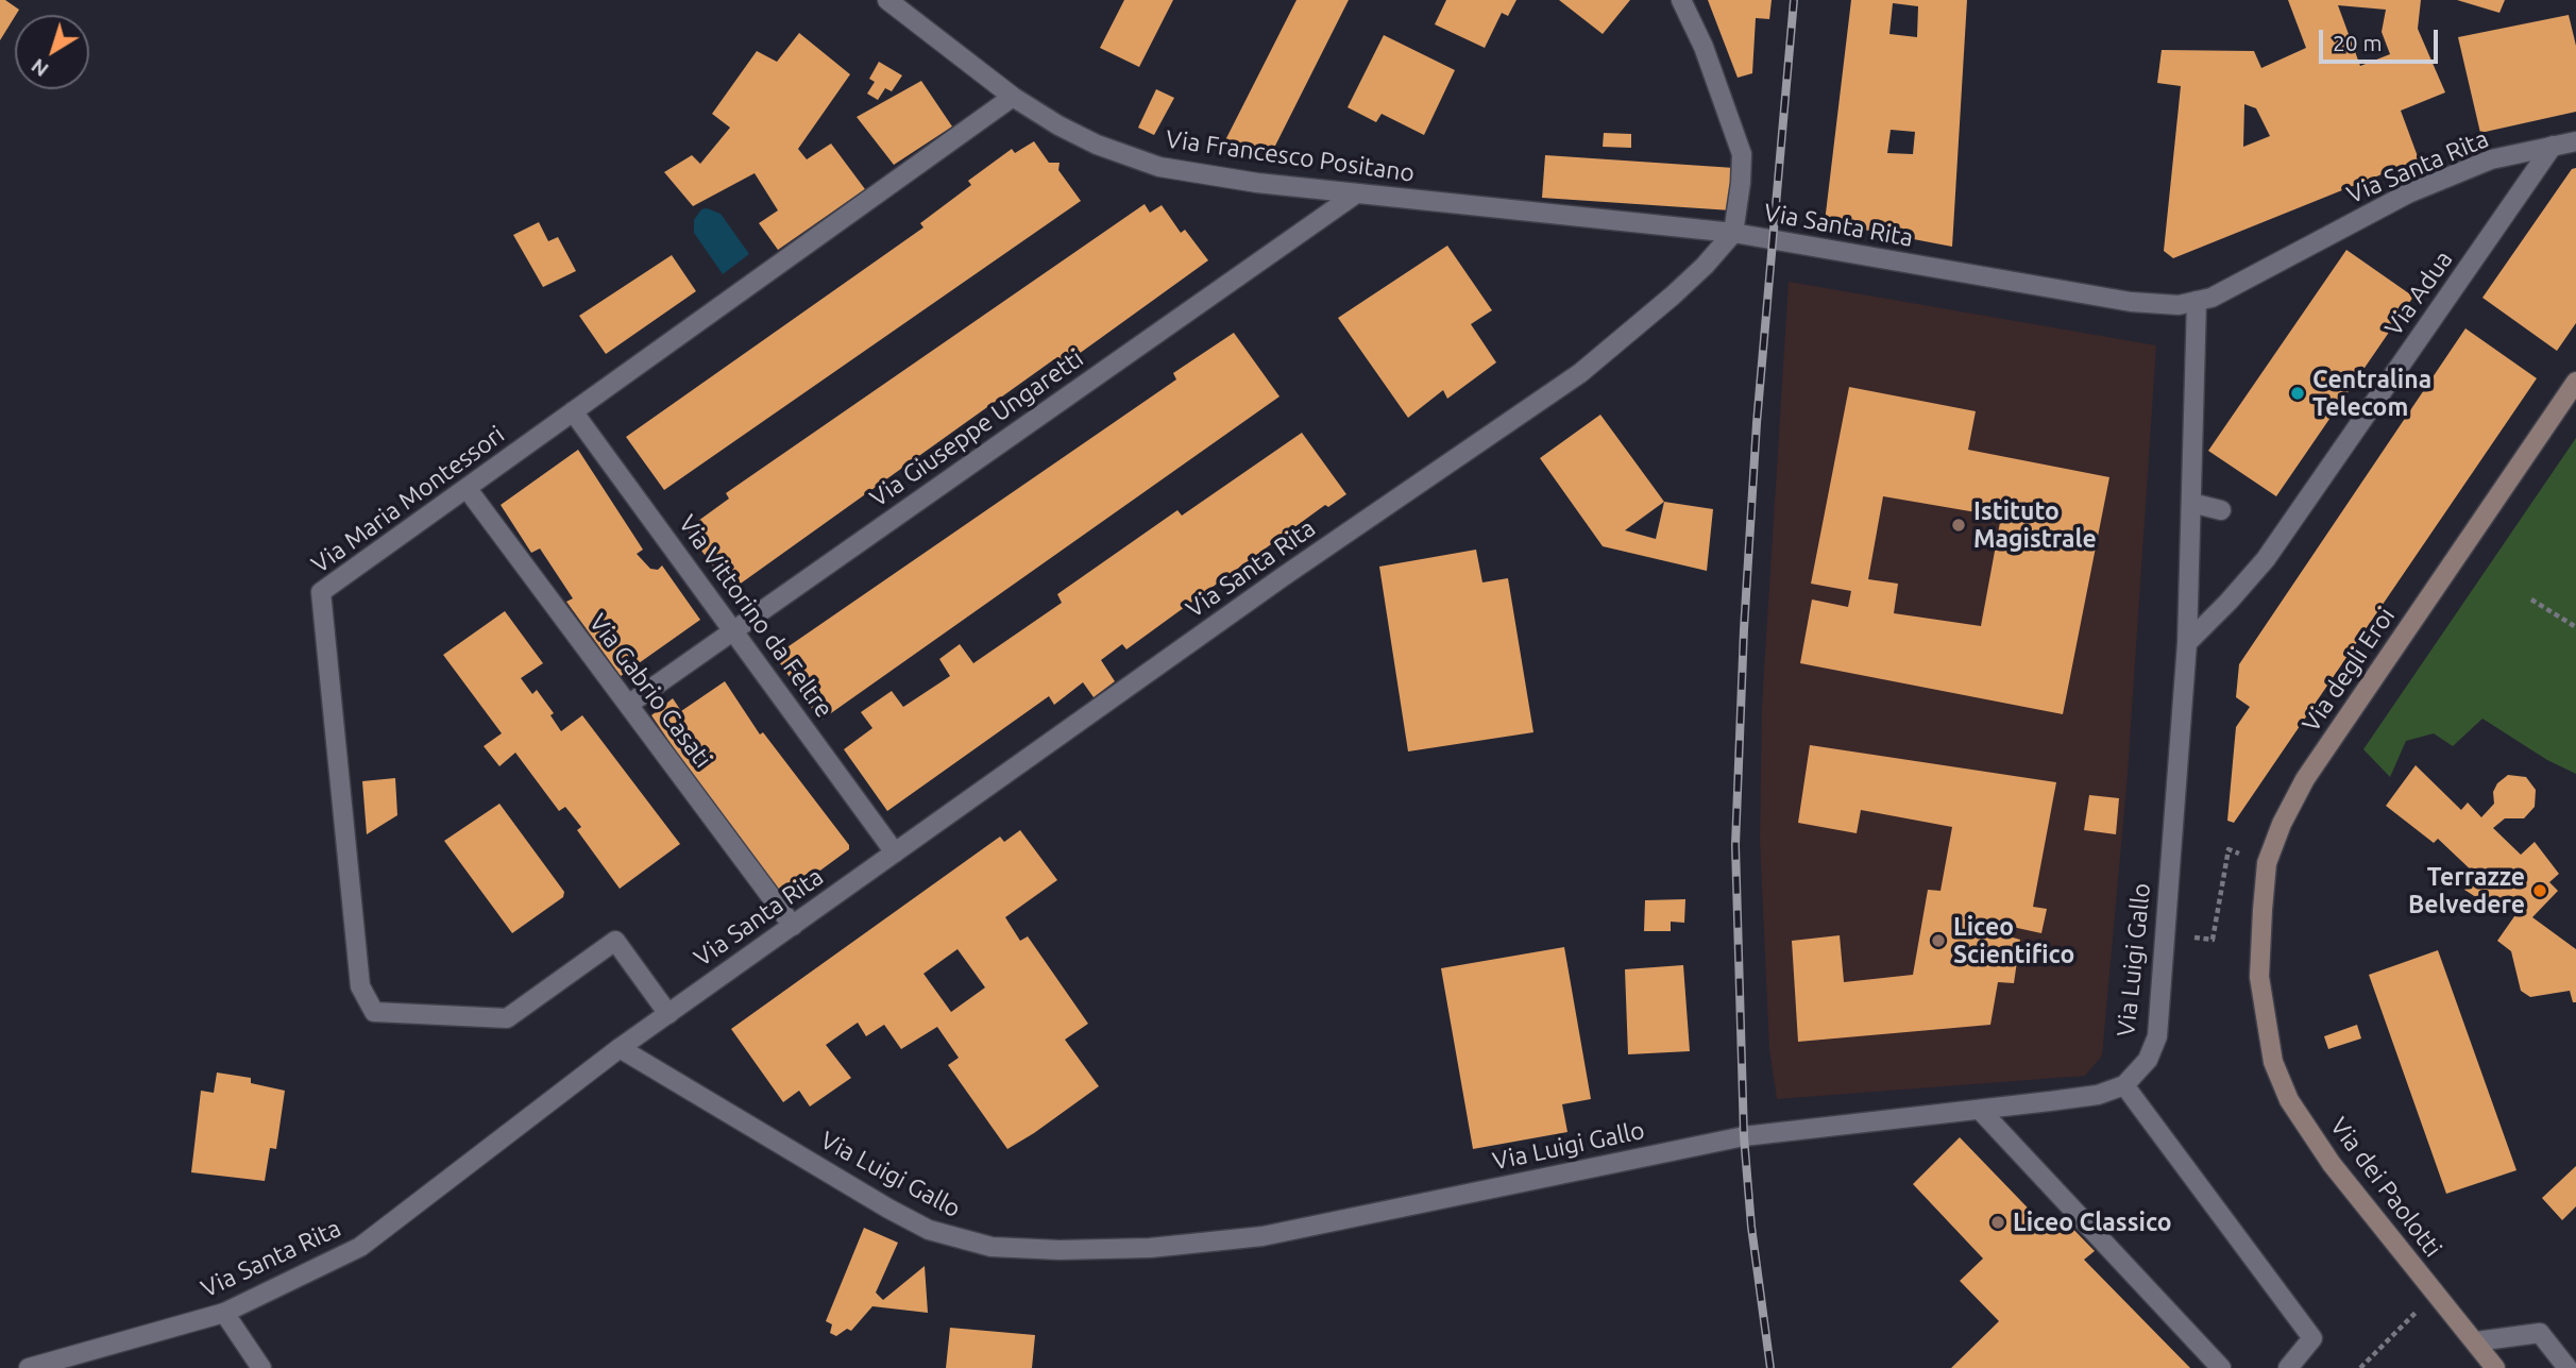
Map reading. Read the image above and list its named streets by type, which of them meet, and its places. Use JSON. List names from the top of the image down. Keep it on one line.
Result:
{"streets":{"main road":["Via degli Eroi","Via dei Paolotti"],"street":["Via Francesco Positano","Via Santa Rita","Via Adua","Via Giuseppe Ungaretti","Via Maria Montessori","Via Vittorino da Feltre","Via Gabrio Casati","Via Luigi Gallo"]},"crossings":[["Via Francesco Positano","Via Santa Rita"],["Via Francesco Positano","Via Giuseppe Ungaretti"],["Via Francesco Positano","Via Maria Montessori"],["Via Santa Rita","Via Adua"],["Via Santa Rita","Via Maria Montessori"],["Via Santa Rita","Via Vittorino da Feltre"],["Via Santa Rita","Via Gabrio Casati"],["Via Santa Rita","Via Luigi Gallo"],["Via Adua","Via Luigi Gallo"],["Via Giuseppe Ungaretti","Via Vittorino da Feltre"],["Via Giuseppe Ungaretti","Via Gabrio Casati"],["Via Maria Montessori","Via Vittorino da Feltre"],["Via Maria Montessori","Via Gabrio Casati"],["Via degli Eroi","Via dei Paolotti"]],"places":["Centralina Telecom","Istituto Magistrale","Terrazze Belvedere","Liceo Scientifico","Liceo Classico"],"scale_bar":"20 m","north":"bottom left"}
